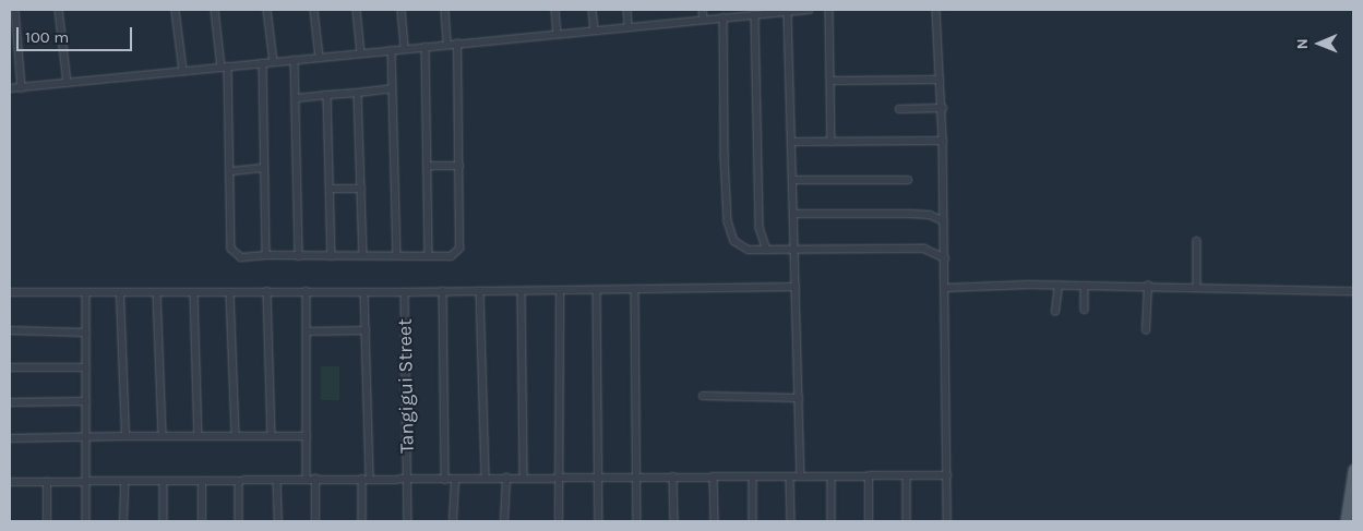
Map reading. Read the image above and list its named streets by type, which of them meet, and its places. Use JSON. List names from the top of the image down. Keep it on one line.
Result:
{"streets":{"street":["Tangigui Street"]},"scale_bar":"100 m","north":"left"}
